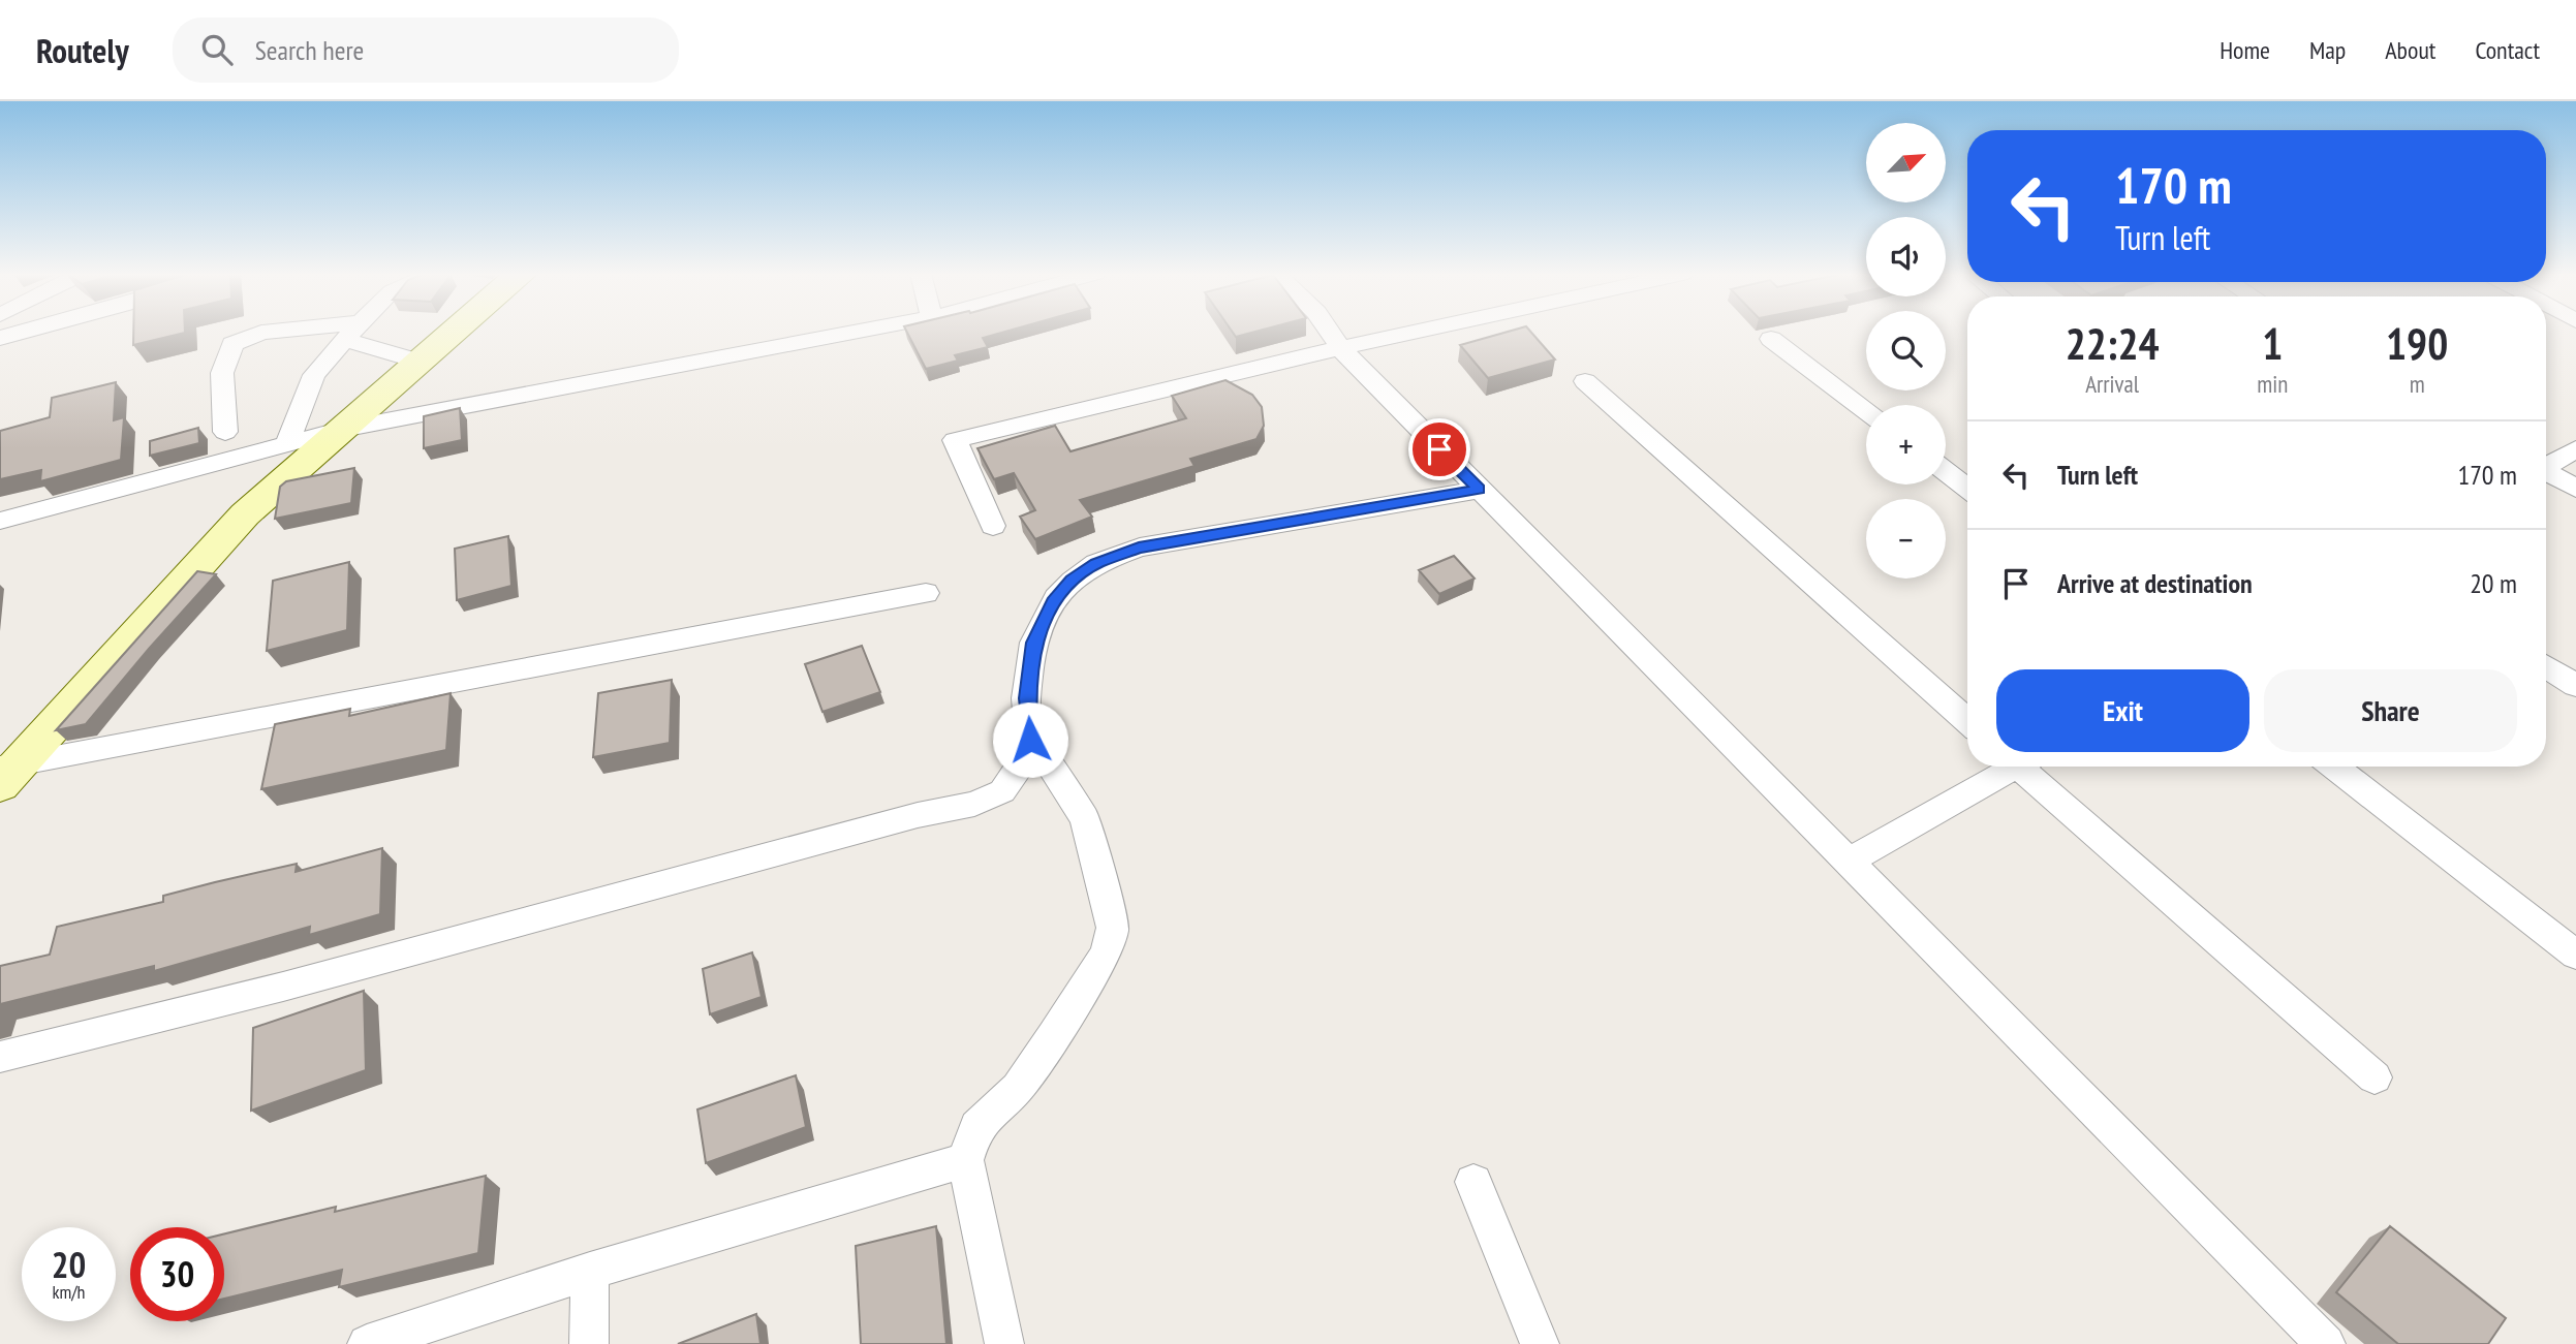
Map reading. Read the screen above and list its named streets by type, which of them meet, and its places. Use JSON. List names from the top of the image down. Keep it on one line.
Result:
{"north":"top right","page":{"header":"Routely","search":"Search here","nav":["Home","Map","About","Contact"],"map_buttons":["+","−"],"turn":["170 m","Turn left"],"eta":["22:24","Arrival","1","min","190","m"],"list":[{"name":"Turn left","value":"170 m"},{"name":"Arrive at destination","value":"20 m"}],"buttons":["Exit","Share"],"speed":"20 km/h","limit":"30"}}
